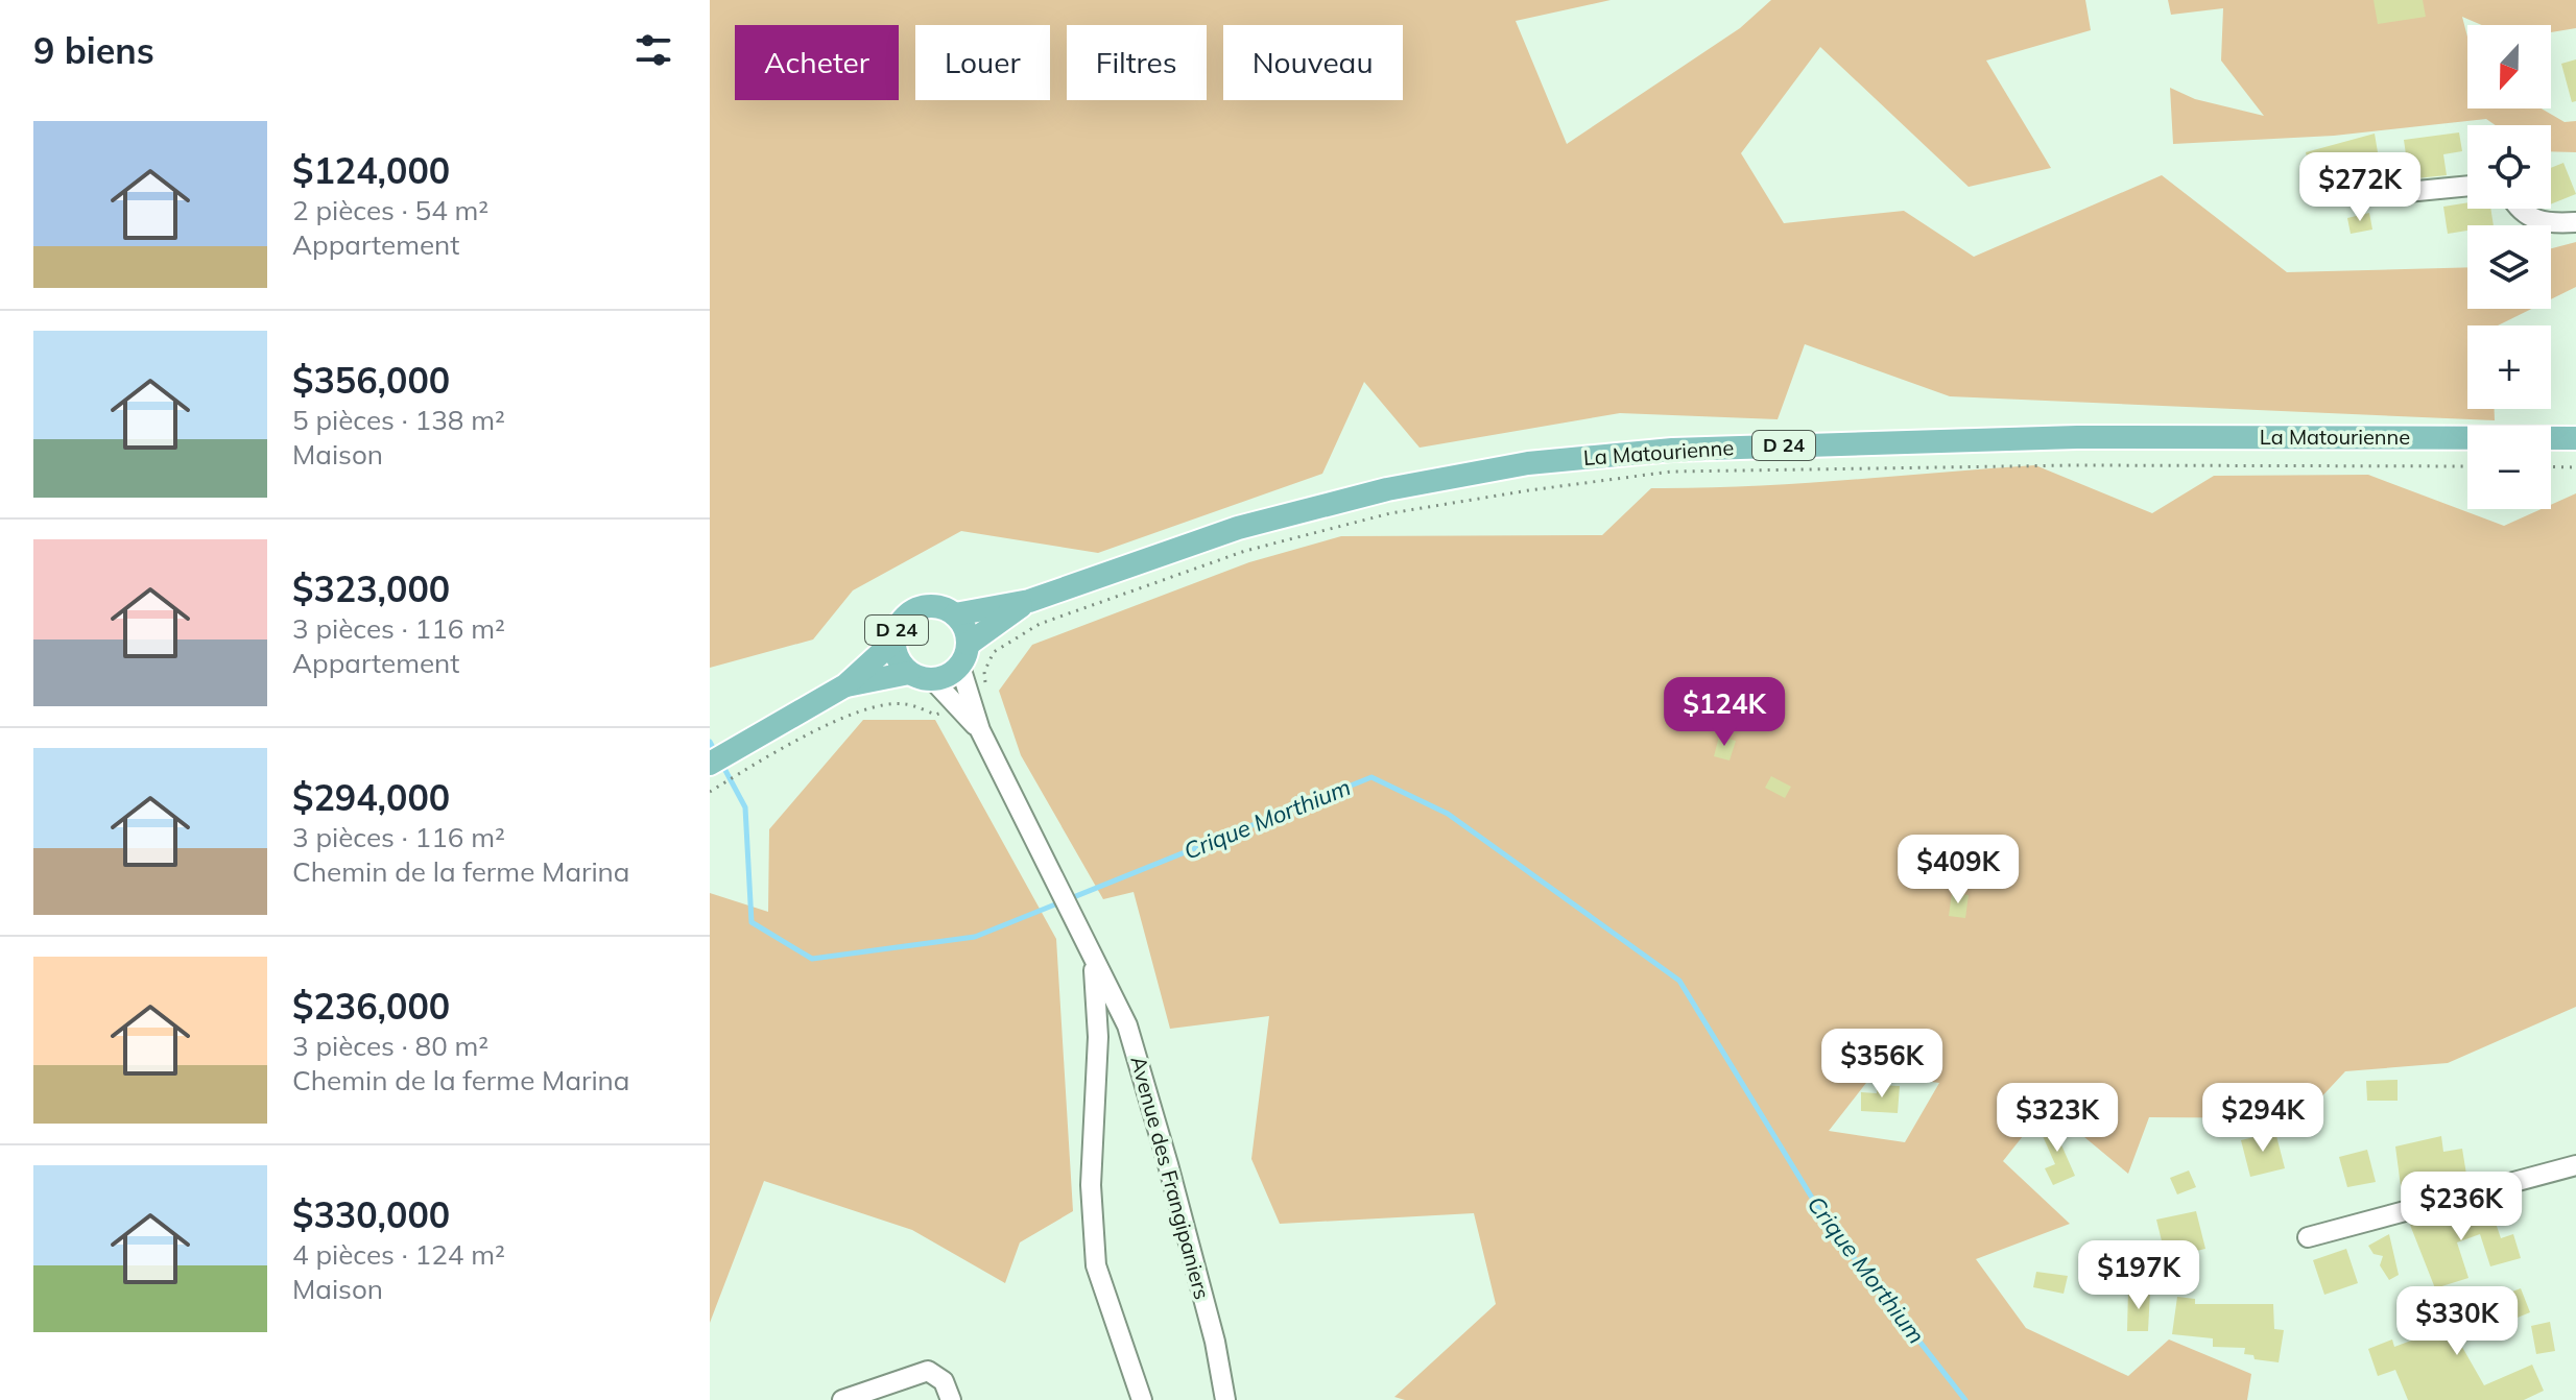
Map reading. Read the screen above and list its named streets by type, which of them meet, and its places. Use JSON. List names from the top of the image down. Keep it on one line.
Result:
{"streets":{"main road":["La Matourienne","D 24"],"street":["Avenue des Frangipaniers"]},"crossings":[["La Matourienne","D 24"],["La Matourienne","Avenue des Frangipaniers"],["D 24","Avenue des Frangipaniers"]],"water":["Crique Morthium"],"north":"bottom","page":{"heading":"9 biens","map_buttons":["+","−"],"chip":["Acheter","Louer","Filtres","Nouveau"],"list":[{"name":"$124,000","note":"2 pièces · 54 m² · Appartement"},{"name":"$356,000","note":"5 pièces · 138 m² · Maison"},{"name":"$323,000","note":"3 pièces · 116 m² · Appartement"},{"name":"$294,000","note":"3 pièces · 116 m² · Chemin de la ferme Marina"},{"name":"$236,000","note":"3 pièces · 80 m² · Chemin de la ferme Marina"},{"name":"$330,000","note":"4 pièces · 124 m² · Maison"}],"price":["$272K","$124K","$409K","$356K","$323K","$294K","$236K","$197K","$330K"]}}
